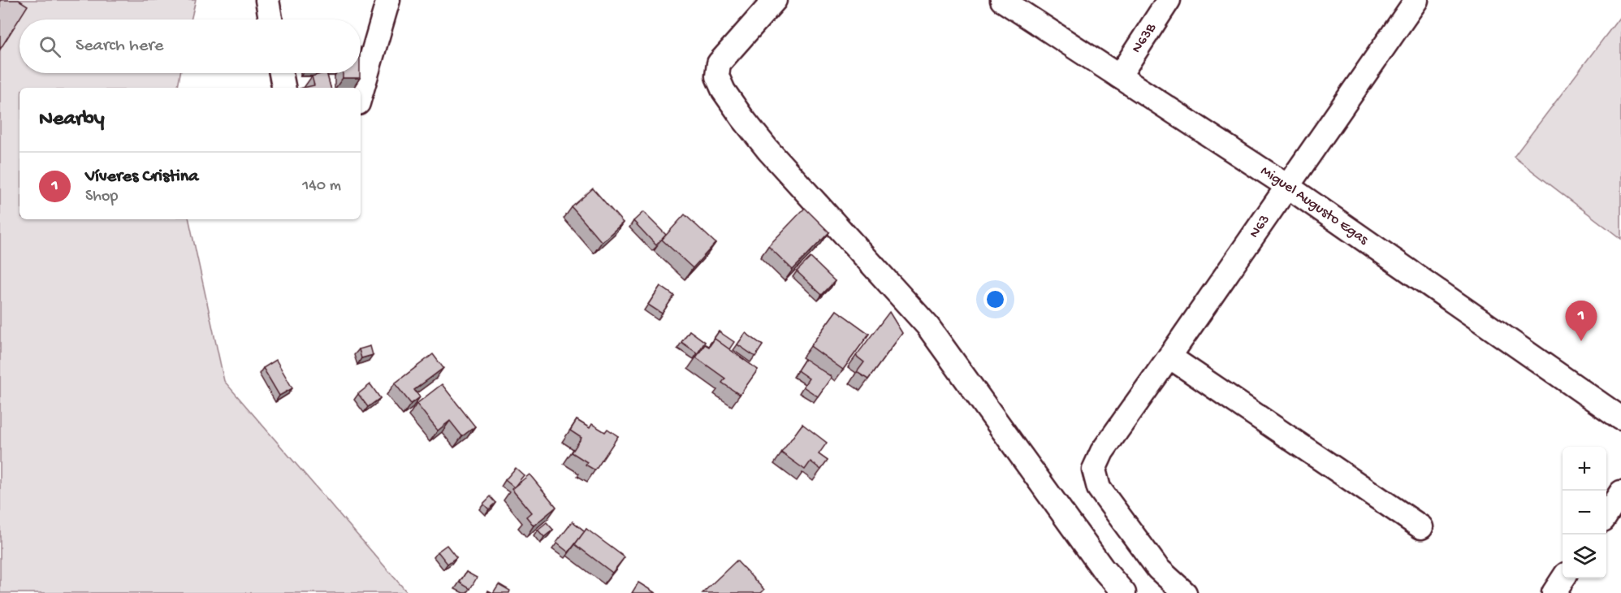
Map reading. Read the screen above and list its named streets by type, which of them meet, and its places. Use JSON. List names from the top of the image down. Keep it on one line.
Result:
{"streets":{"street":["N63B","Miguel Augusto Egas","N63"]},"crossings":[["N63B","Miguel Augusto Egas"],["Miguel Augusto Egas","N63"]],"page":{"search":"Search here","heading":"Nearby","list":[{"mark":"1","name":"Víveres Cristina","note":"Shop","value":"140 m"}],"pins":"1","map_buttons":["+","−"]}}
